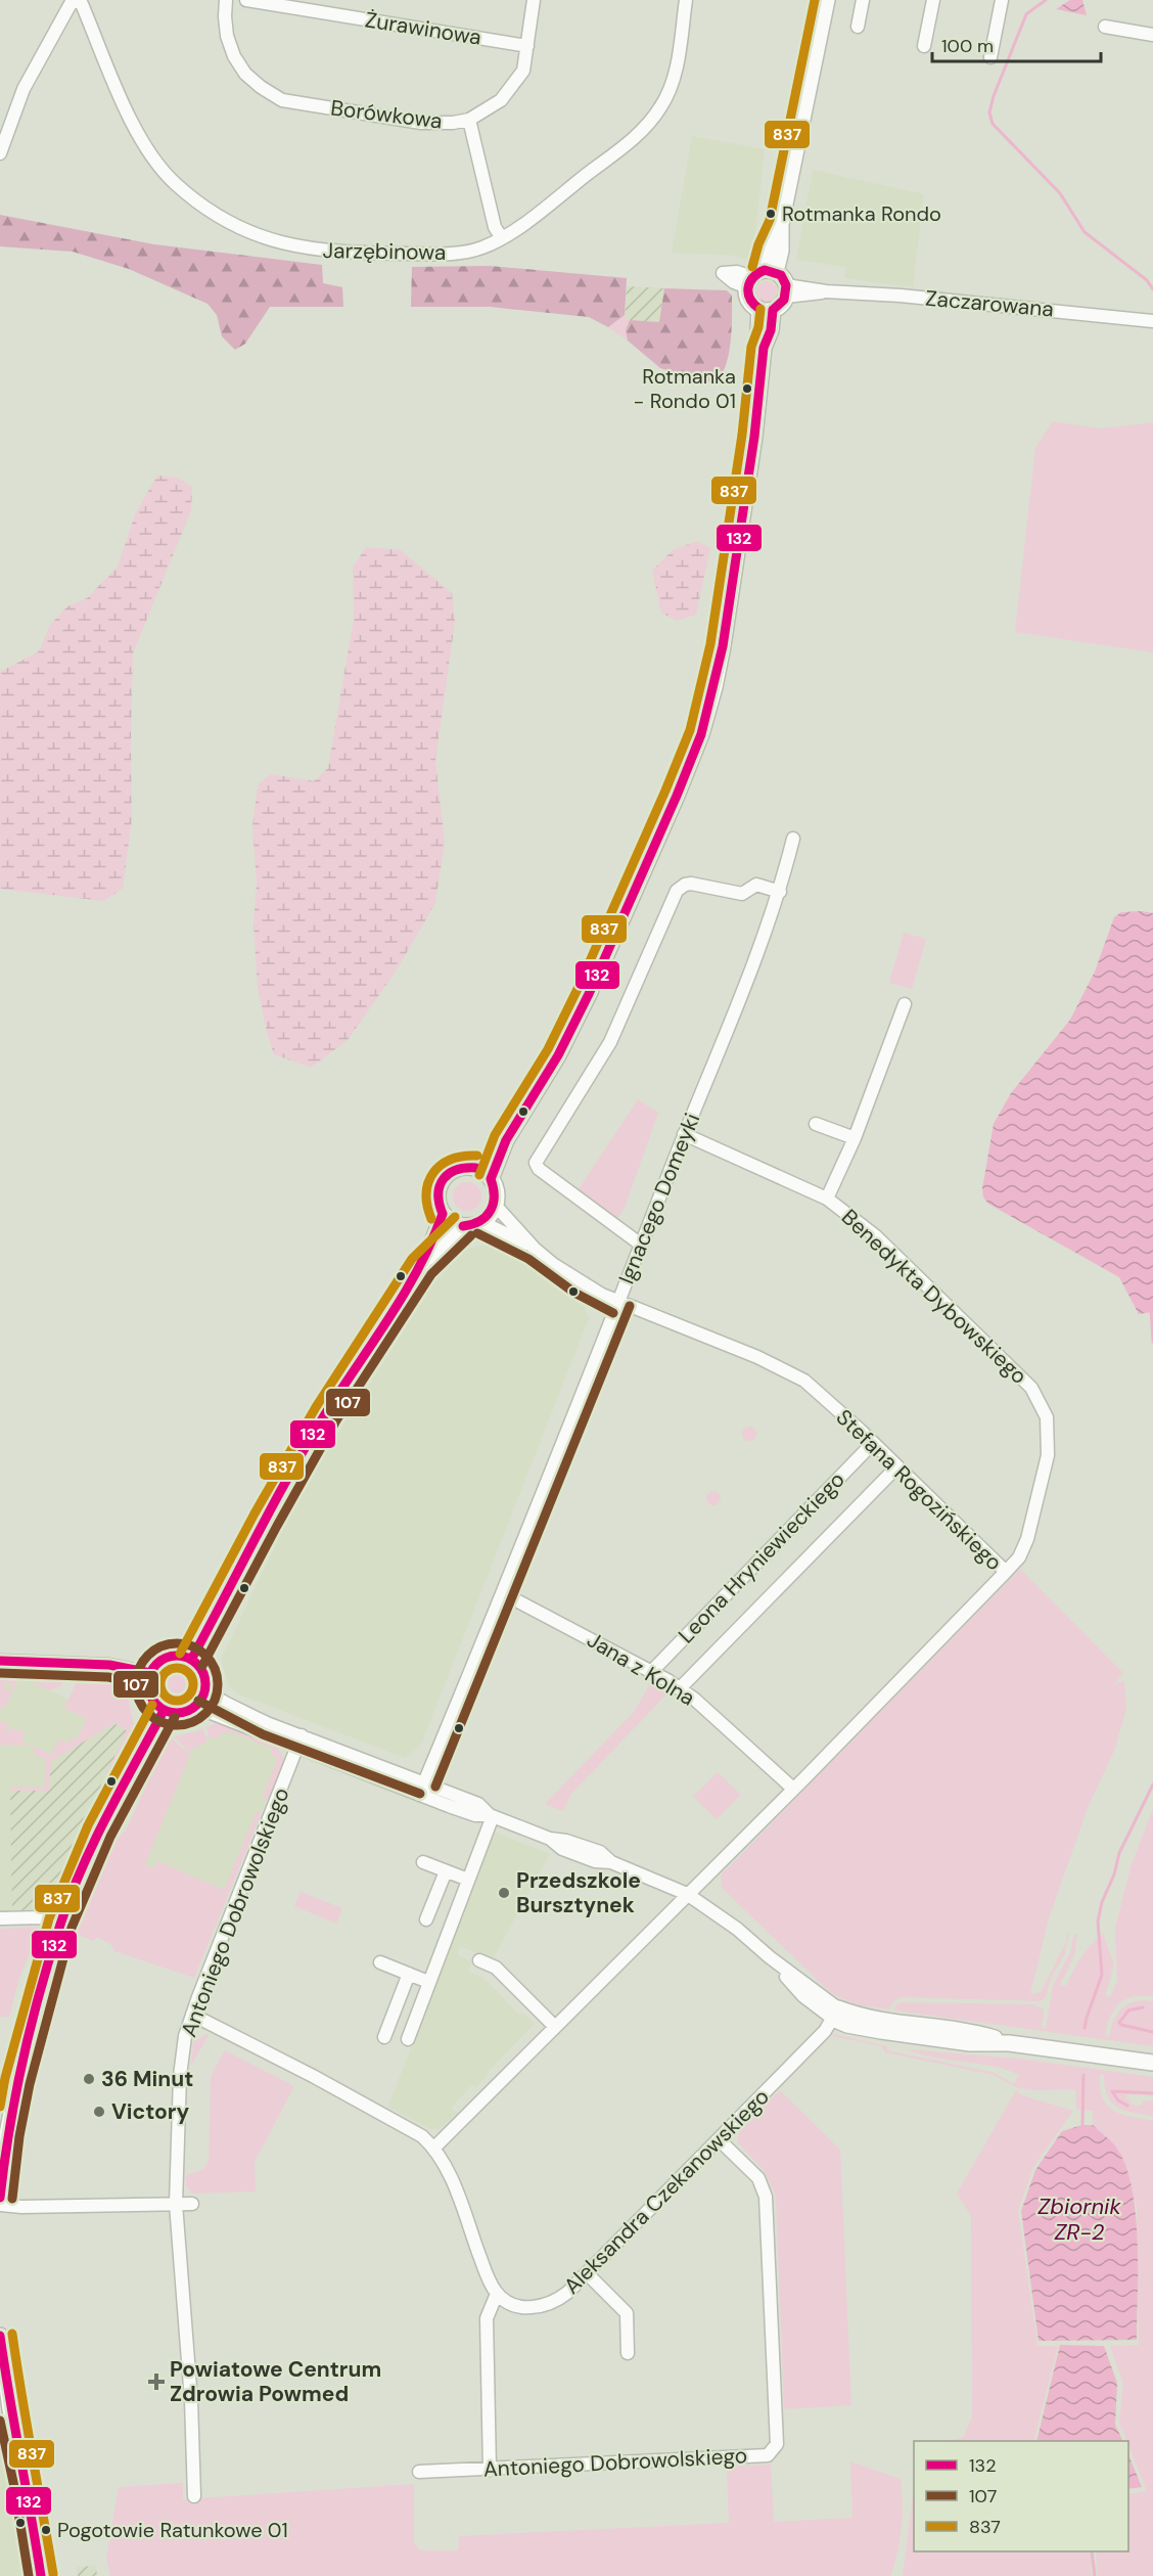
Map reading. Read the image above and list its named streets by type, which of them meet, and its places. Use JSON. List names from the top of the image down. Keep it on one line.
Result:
{"streets":{"street":["Żurawinowa","Borówkowa","Jarzębinowa","Zaczarowana","Ignacego Domeyki","Benedykta Dybowskiego","Stefana Rogozińskiego","Leona Hryniewieckiego","Jana z Kolna","Antoniego Dobrowolskiego","Aleksandra Czekanowskiego"]},"crossings":[["Żurawinowa","Borówkowa"],["Ignacego Domeyki","Benedykta Dybowskiego"],["Ignacego Domeyki","Stefana Rogozińskiego"],["Ignacego Domeyki","Jana z Kolna"],["Benedykta Dybowskiego","Stefana Rogozińskiego"],["Stefana Rogozińskiego","Leona Hryniewieckiego"],["Stefana Rogozińskiego","Jana z Kolna"],["Leona Hryniewieckiego","Jana z Kolna"],["Antoniego Dobrowolskiego","Aleksandra Czekanowskiego"]],"water":["Zbiornik ZR-2"],"places":{"other":["Rotmanka Rondo","Rotmanka - Rondo 01","Przedszkole Bursztynek","36 Minut","Victory","Pogotowie Ratunkowe 01"],"health":["Powiatowe Centrum Zdrowia Powmed"]},"lines":["transit line 837","transit line 132","transit line 107"],"legend":["132","107","837"],"scale_bar":"100 m"}
